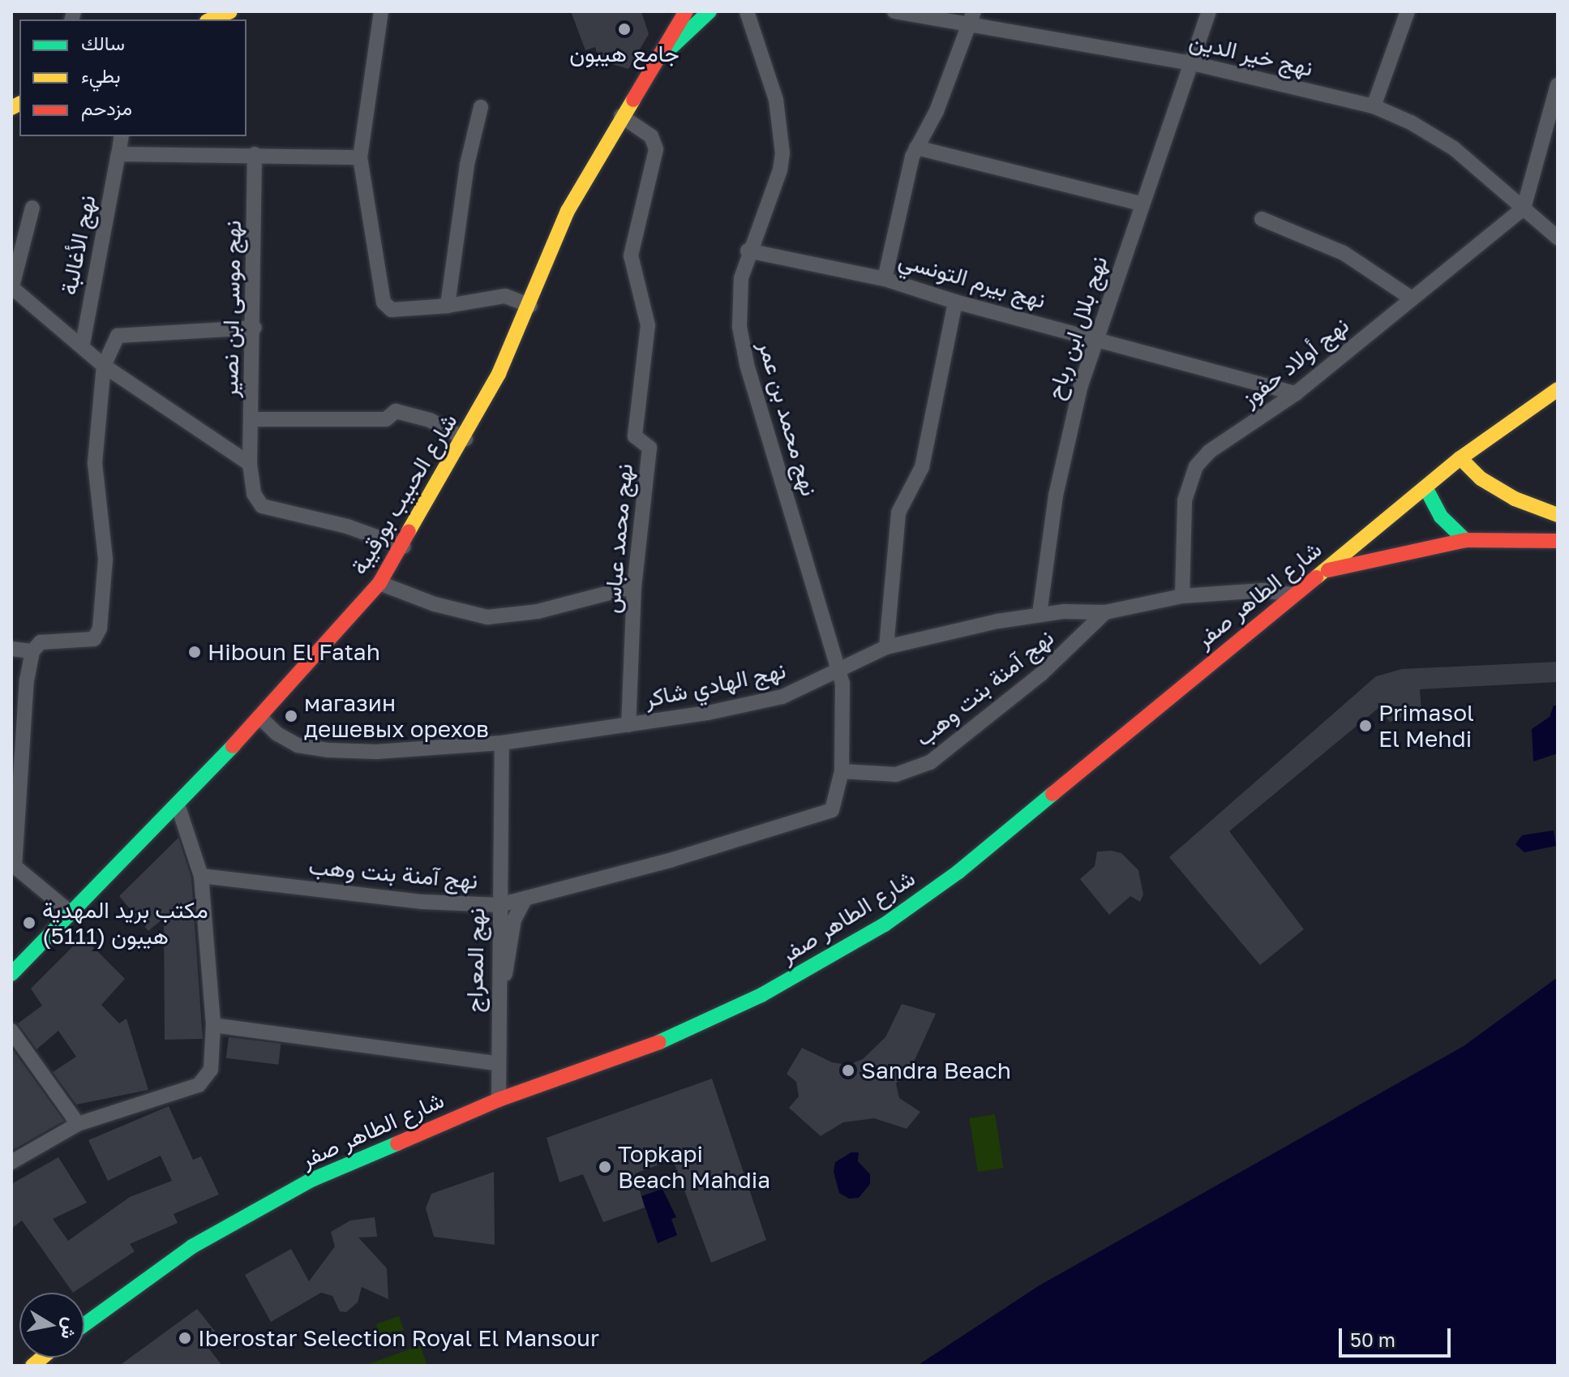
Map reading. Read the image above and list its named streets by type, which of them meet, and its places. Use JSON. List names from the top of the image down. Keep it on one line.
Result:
{"streets":{"main road":["شارع الحبيب بورقيبة","شارع الطاهر صفر"],"street":["نهج خير الدين","نهج الأغالبة","نهج بيرم التونسي","نهج موسى ابن نصير","نهج بلال ابن رباح","نهج أولاد حفوز","نهج محمد بن عمر","نهج محمد عباس","نهج الهادي شاكر","نهج آمنة بنت وهب","نهج المعراج"]},"crossings":[["نهج خير الدين","نهج بلال ابن رباح"],["نهج خير الدين","نهج أولاد حفوز"],["نهج بيرم التونسي","نهج بلال ابن رباح"],["نهج بيرم التونسي","نهج أولاد حفوز"],["نهج بيرم التونسي","نهج محمد بن عمر"],["نهج موسى ابن نصير","شارع الحبيب بورقيبة"],["نهج بلال ابن رباح","نهج الهادي شاكر"],["نهج أولاد حفوز","نهج الهادي شاكر"],["نهج محمد بن عمر","نهج الهادي شاكر"],["نهج محمد بن عمر","نهج آمنة بنت وهب"],["شارع الحبيب بورقيبة","نهج محمد عباس"],["شارع الحبيب بورقيبة","نهج الهادي شاكر"],["نهج محمد عباس","نهج الهادي شاكر"],["شارع الطاهر صفر","نهج الهادي شاكر"],["شارع الطاهر صفر","نهج المعراج"],["نهج الهادي شاكر","نهج آمنة بنت وهب"],["نهج الهادي شاكر","نهج المعراج"],["نهج آمنة بنت وهب","نهج المعراج"]],"places":["جامع هيبون","Hiboun El Fatah","магазин дешевых орехов","Primasol El Mehdi","مكتب بريد المهدية هيبون (5111)","Sandra Beach","Topkapi Beach Mahdia","Iberostar Selection Royal El Mansour"],"legend":["سالك","بطيء","مزدحم"],"scale_bar":"50 m","north":"right"}
